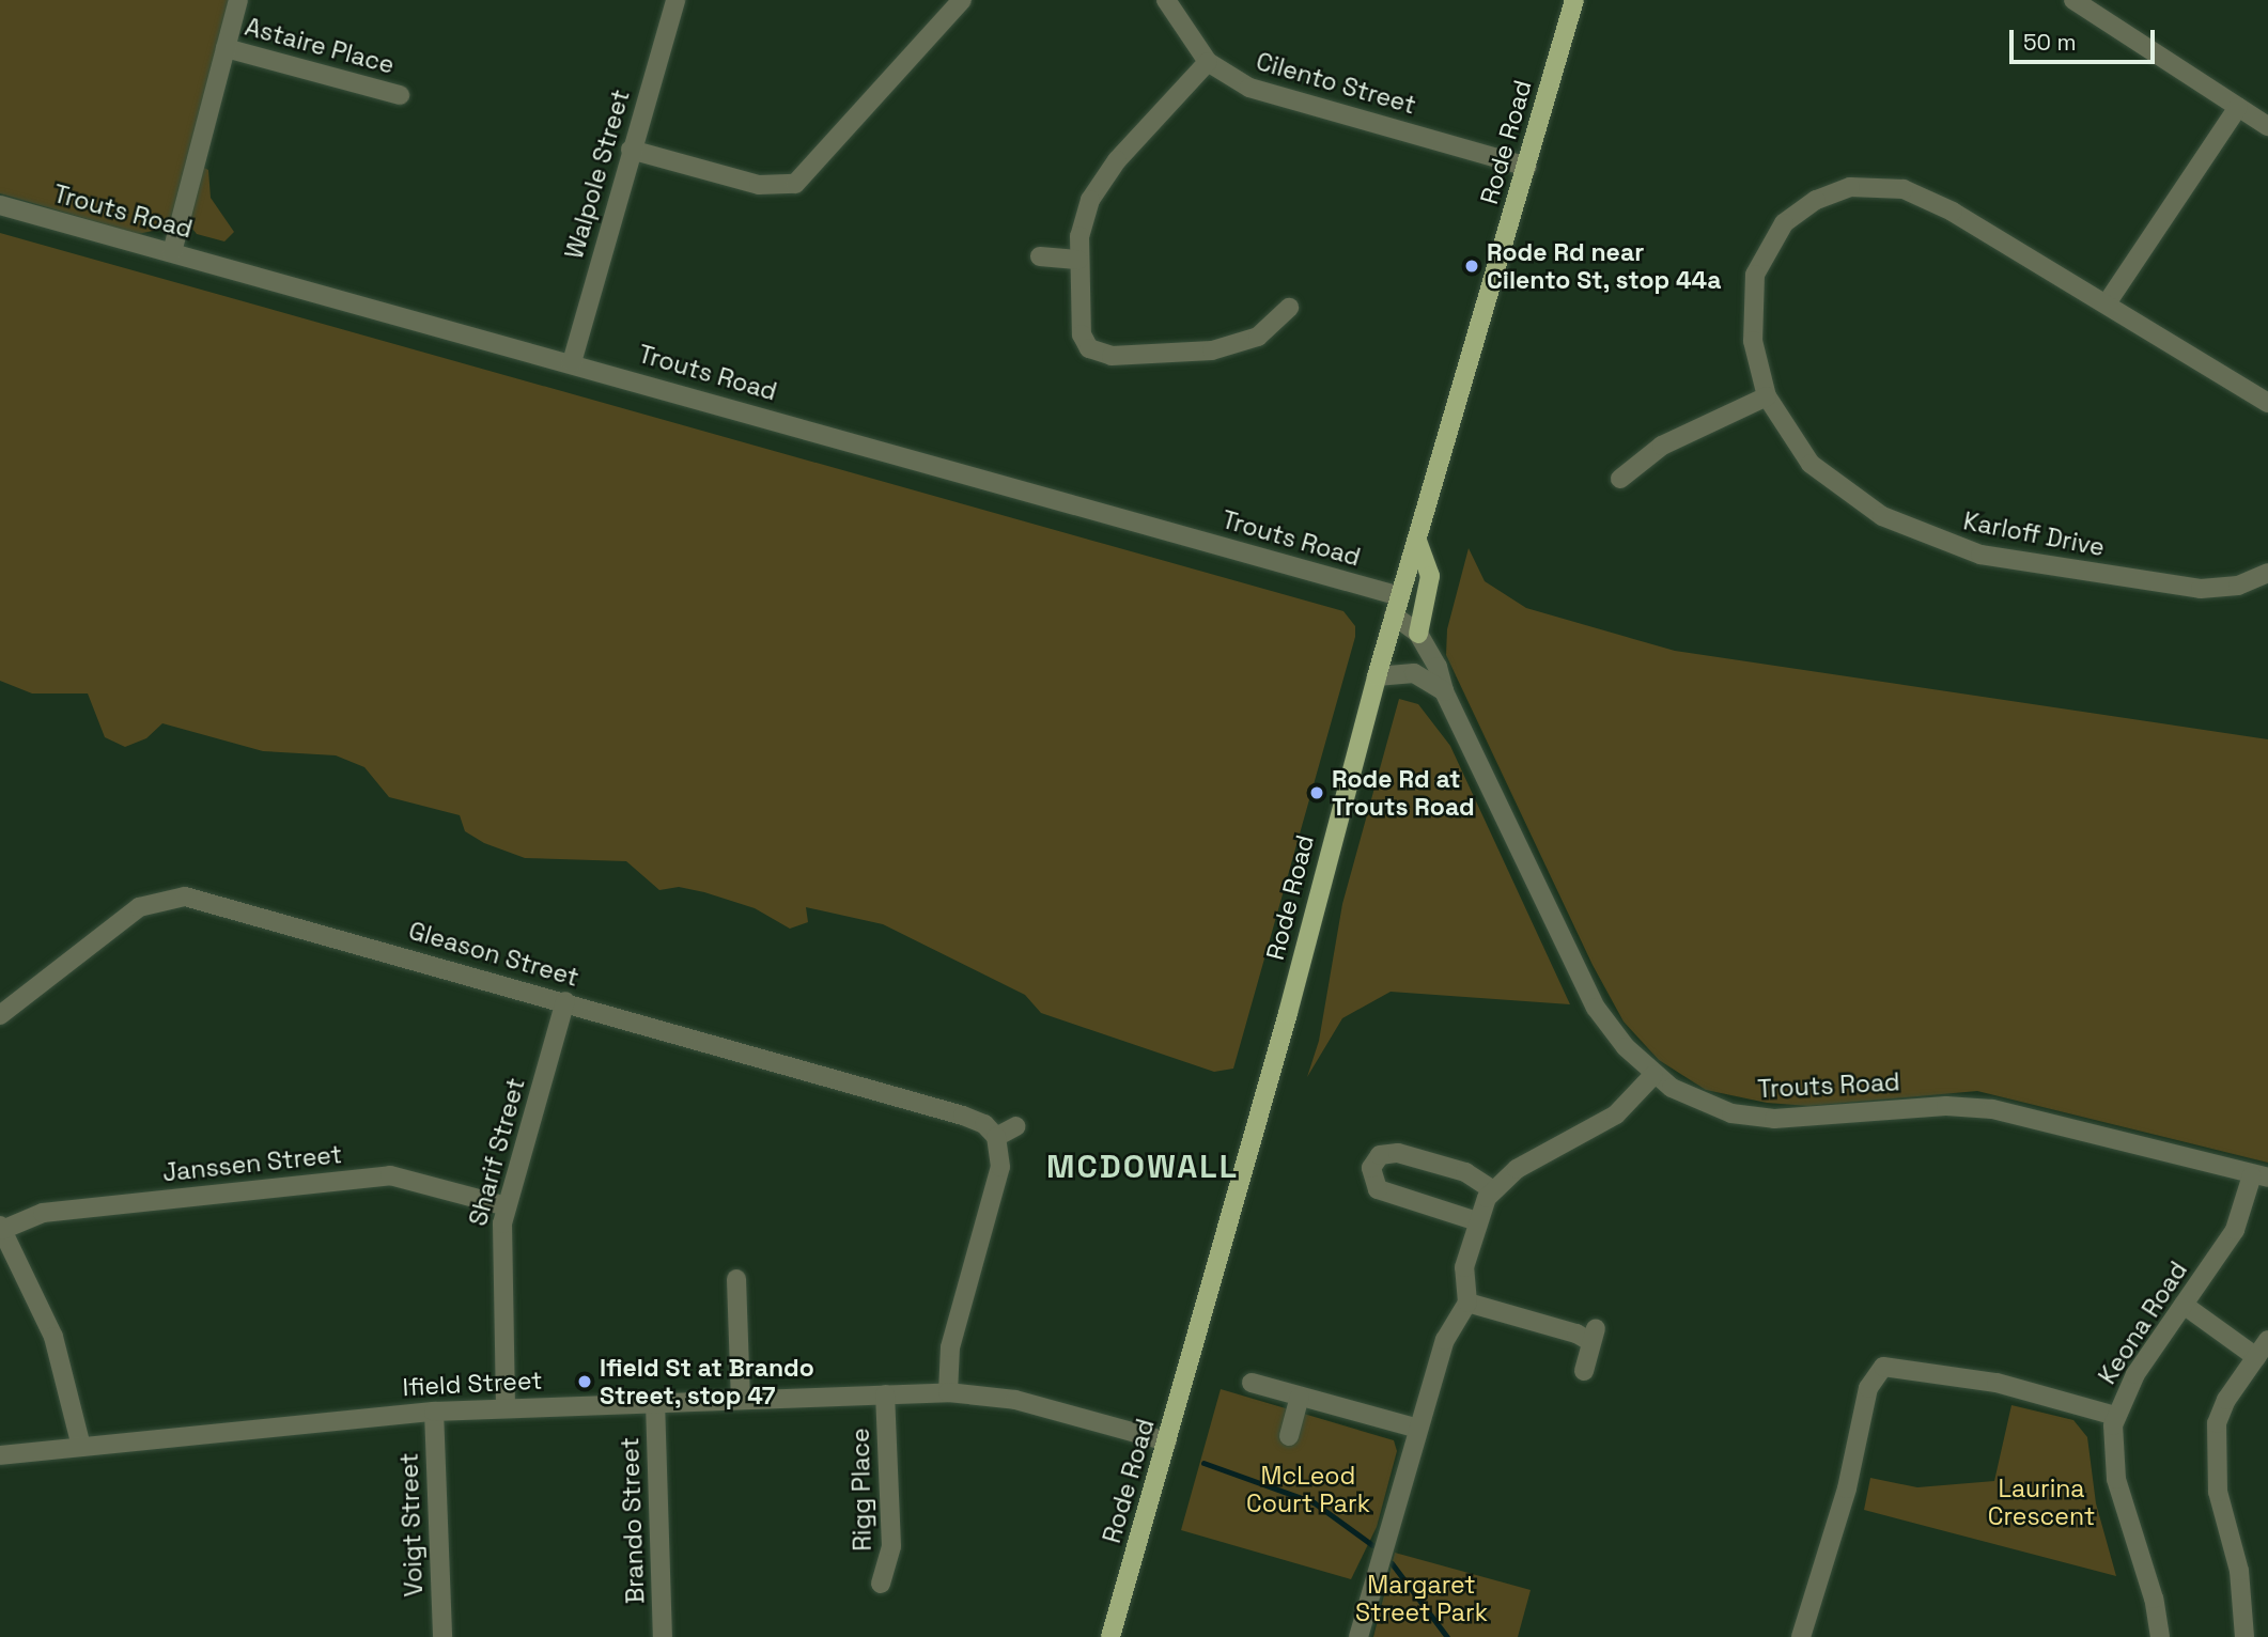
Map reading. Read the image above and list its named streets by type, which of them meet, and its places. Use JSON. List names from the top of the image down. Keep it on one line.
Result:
{"streets":{"main road":["Rode Road"],"street":["Astaire Place","Cilento Street","Walpole Street","Trouts Road","Karloff Drive","Gleason Street","Sharif Street","Janssen Street","Keona Road","Ifield Street","Rigg Place","Brando Street","Voigt Street"]},"crossings":[["Cilento Street","Rode Road"],["Rode Road","Trouts Road"],["Rode Road","Ifield Street"],["Walpole Street","Trouts Road"],["Trouts Road","Keona Road"],["Gleason Street","Sharif Street"],["Sharif Street","Janssen Street"],["Sharif Street","Ifield Street"],["Ifield Street","Rigg Place"],["Ifield Street","Brando Street"],["Ifield Street","Voigt Street"]],"districts":["MCDOWALL"],"parks":["McLeod Court Park","Laurina Crescent","Margaret Street Park"],"places":["Rode Rd near Cilento St, stop 44a","Rode Rd at Trouts Road","Ifield St at Brando Street, stop 47"],"scale_bar":"50 m"}
